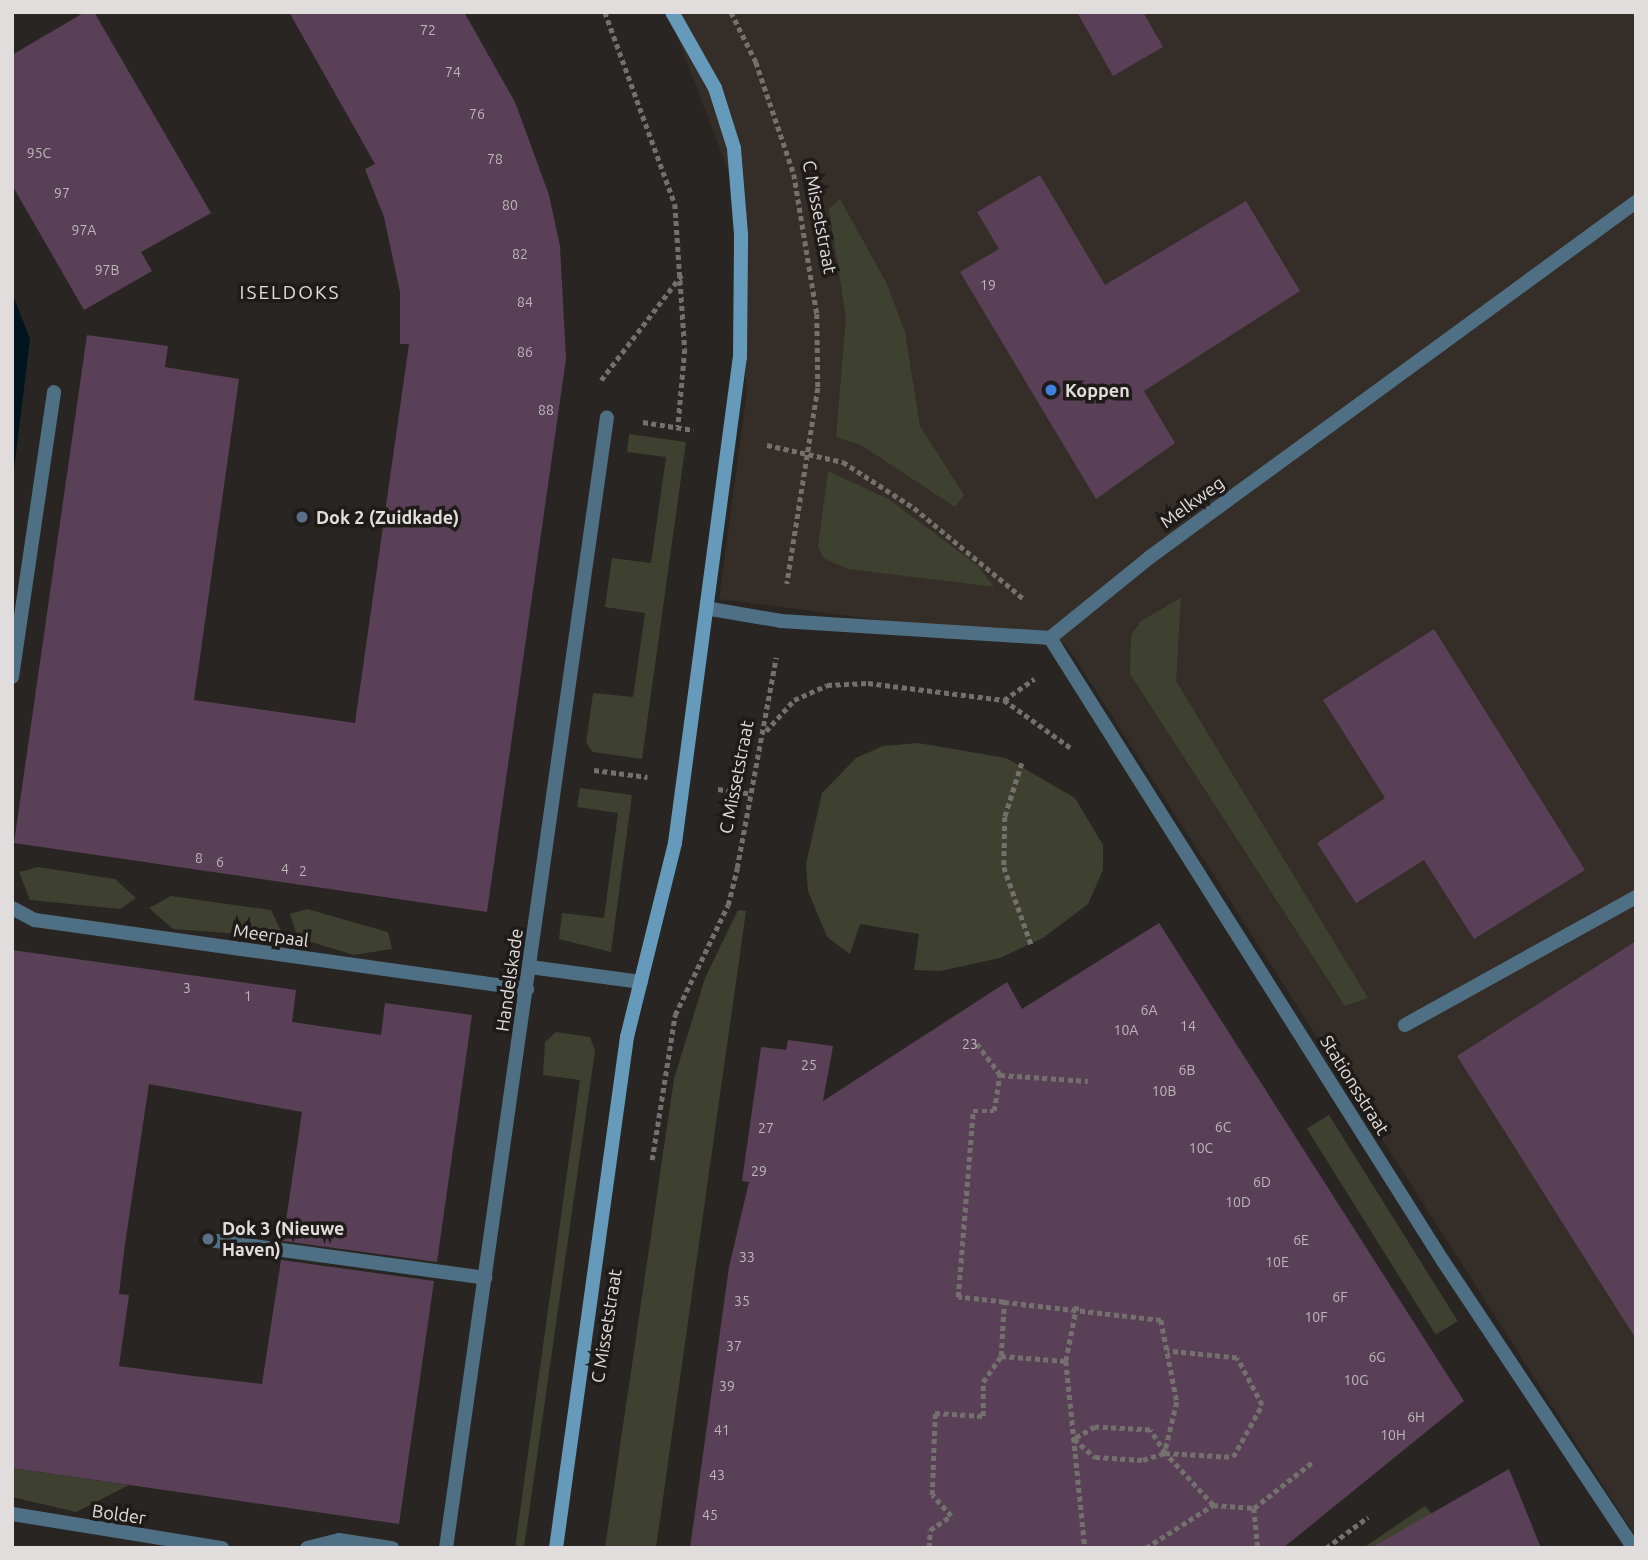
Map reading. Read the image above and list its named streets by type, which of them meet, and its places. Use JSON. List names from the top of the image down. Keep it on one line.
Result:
{"streets":{"street":["C Missetstraat","Melkweg","Meerpaal","Handelskade","Stationsstraat","Bolder"]},"crossings":[["Melkweg","Stationsstraat"],["Meerpaal","Handelskade"]],"districts":["ISELDOKS"],"places":["Koppen","Dok 2 (Zuidkade)","Dok 3 (Nieuwe Haven)"],"house_numbers":["72","74","76","95C","78","97","80","97A","82","97B","19","84","86","88","8","6","4","2","3","1","6A","14","10A","23","25","6B","10B","6C","27","10C","29","6D","10D","6E","33","10E","6F","35","10F","37","6G","10G","39","6H","41","10H","43","45"]}
